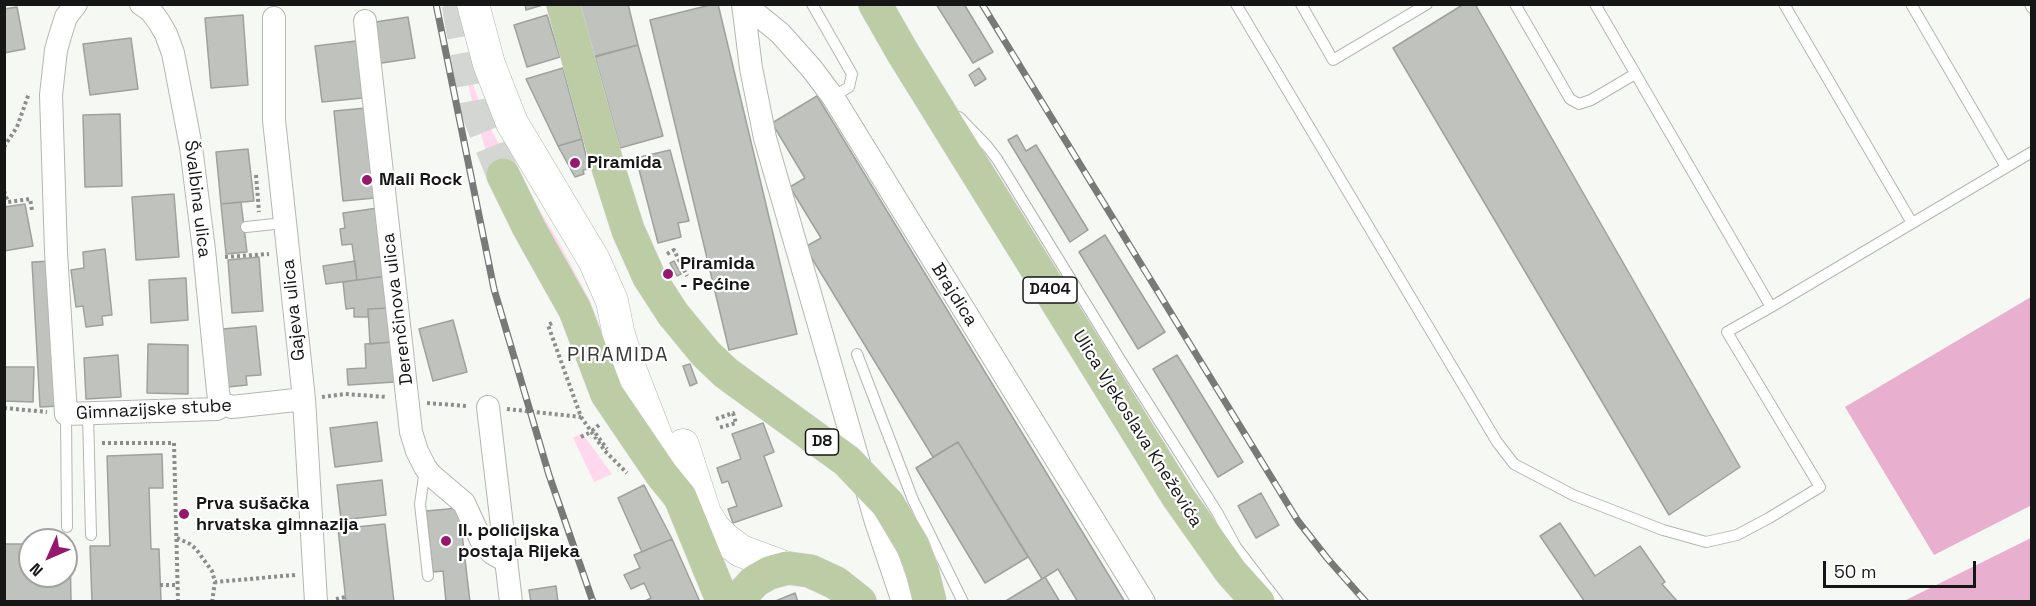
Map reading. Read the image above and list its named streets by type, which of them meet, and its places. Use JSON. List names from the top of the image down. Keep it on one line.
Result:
{"streets":{"main road":["D404","Ulica Vjekoslava Kneževića","D8"],"street":["Švalbina ulica","Brajdica","Derenčinova ulica","Gajeva ulica","Gimnazijske stube"]},"crossings":[["Švalbina ulica","Gimnazijske stube"],["Gajeva ulica","Gimnazijske stube"]],"districts":["PIRAMIDA"],"places":["Piramida","Mali Rock","Piramida - Pećine","Prva sušačka hrvatska gimnazija","II. policijska postaja Rijeka"],"scale_bar":"50 m","north":"bottom left"}
